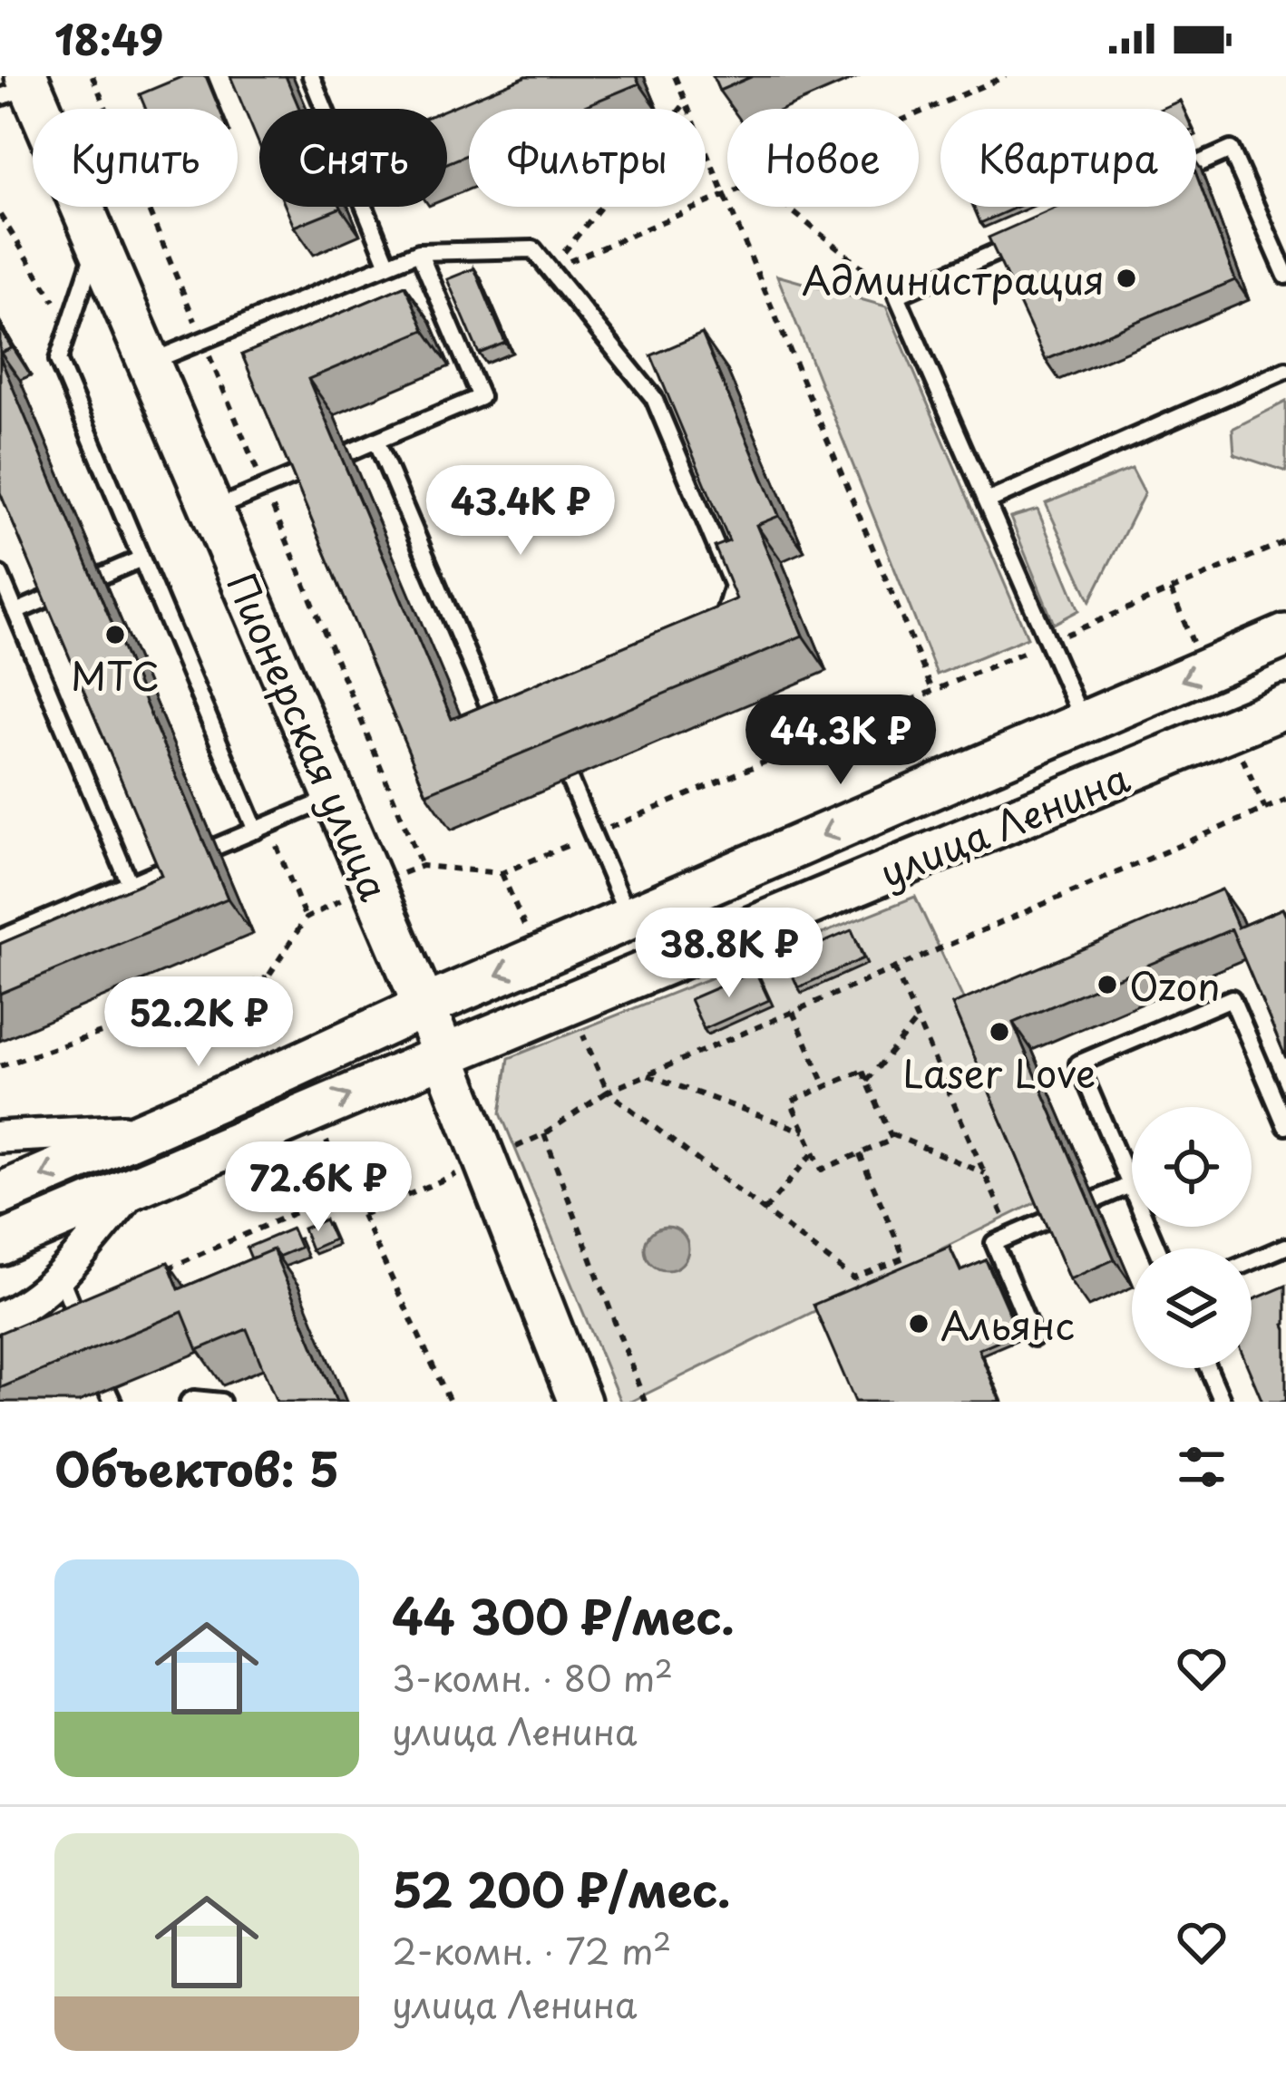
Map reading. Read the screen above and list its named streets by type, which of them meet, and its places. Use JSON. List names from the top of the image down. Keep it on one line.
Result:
{"streets":{"main road":["Пионерская улица","улица Ленина"]},"crossings":[["Пионерская улица","улица Ленина"]],"places":["Администрация","МТС","Ozon","Laser Love","Альянс"],"page":{"status":"18:49","chip":["Купить","Снять","Фильтры","Новое","Квартира"],"price":["43.4K ₽","44.3K ₽","38.8K ₽","52.2K ₽","72.6K ₽"],"heading":"Объектов: 5","list":[{"name":"44 300 ₽/мес.","note":"3-комн. · 80 m² · улица Ленина"},{"name":"52 200 ₽/мес.","note":"2-комн. · 72 m² · улица Ленина"}]}}
